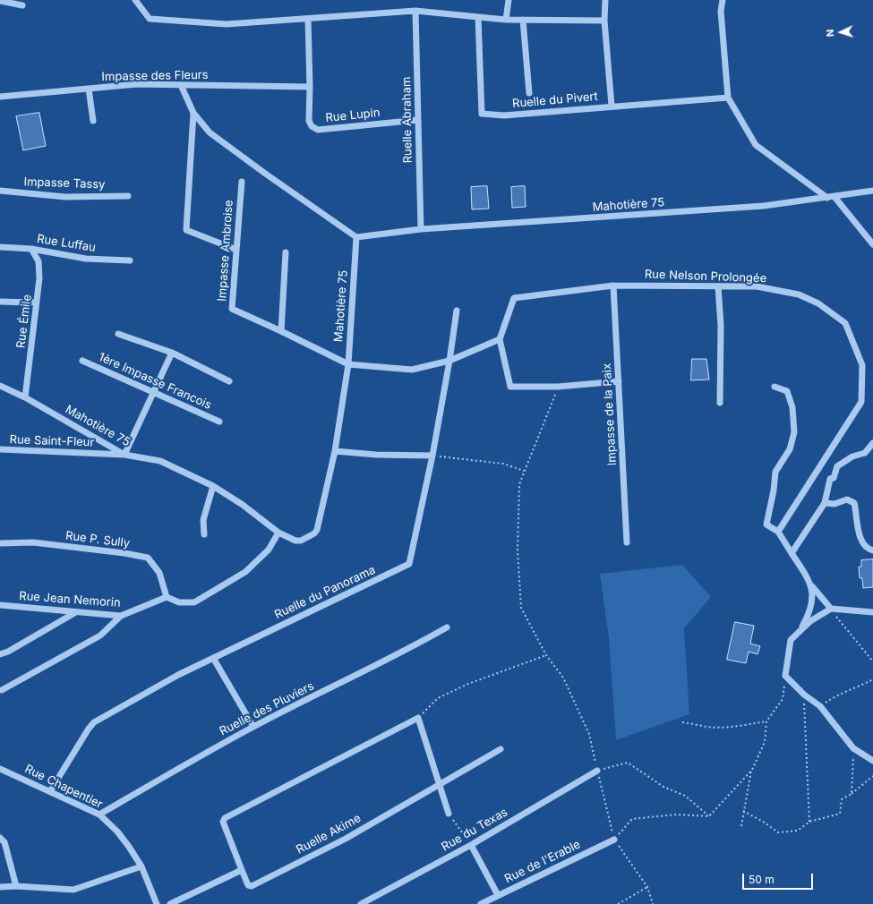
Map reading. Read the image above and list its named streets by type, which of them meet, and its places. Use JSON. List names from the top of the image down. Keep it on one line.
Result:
{"streets":{"street":["Impasse des Fleurs","Ruelle du Pivert","Rue Lupin","Ruelle Abraham","Impasse Tassy","Mahotière 75","Rue Luffau","Impasse Ambroise","Rue Nelson Prolongée","Rue Émile","1ère Impasse Francois","Impasse de la Paix","Rue Saint-Fleur","Rue P. Sully","Ruelle du Panorama","Rue Jean Nemorin","Ruelle des Pluviers","Rue Chapentier","Rue du Texas","Ruelle Akime","Rue de l'Erable"]},"crossings":[["Impasse des Fleurs","Rue Lupin"],["Rue Lupin","Ruelle Abraham"],["Ruelle Abraham","Mahotière 75"],["Mahotière 75","Rue Émile"],["Mahotière 75","Rue Saint-Fleur"],["Rue Luffau","Rue Émile"],["Rue Nelson Prolongée","Impasse de la Paix"],["Rue P. Sully","Rue Jean Nemorin"],["Ruelle du Panorama","Rue Chapentier"],["Ruelle des Pluviers","Rue Chapentier"]],"scale_bar":"50 m","north":"left"}
